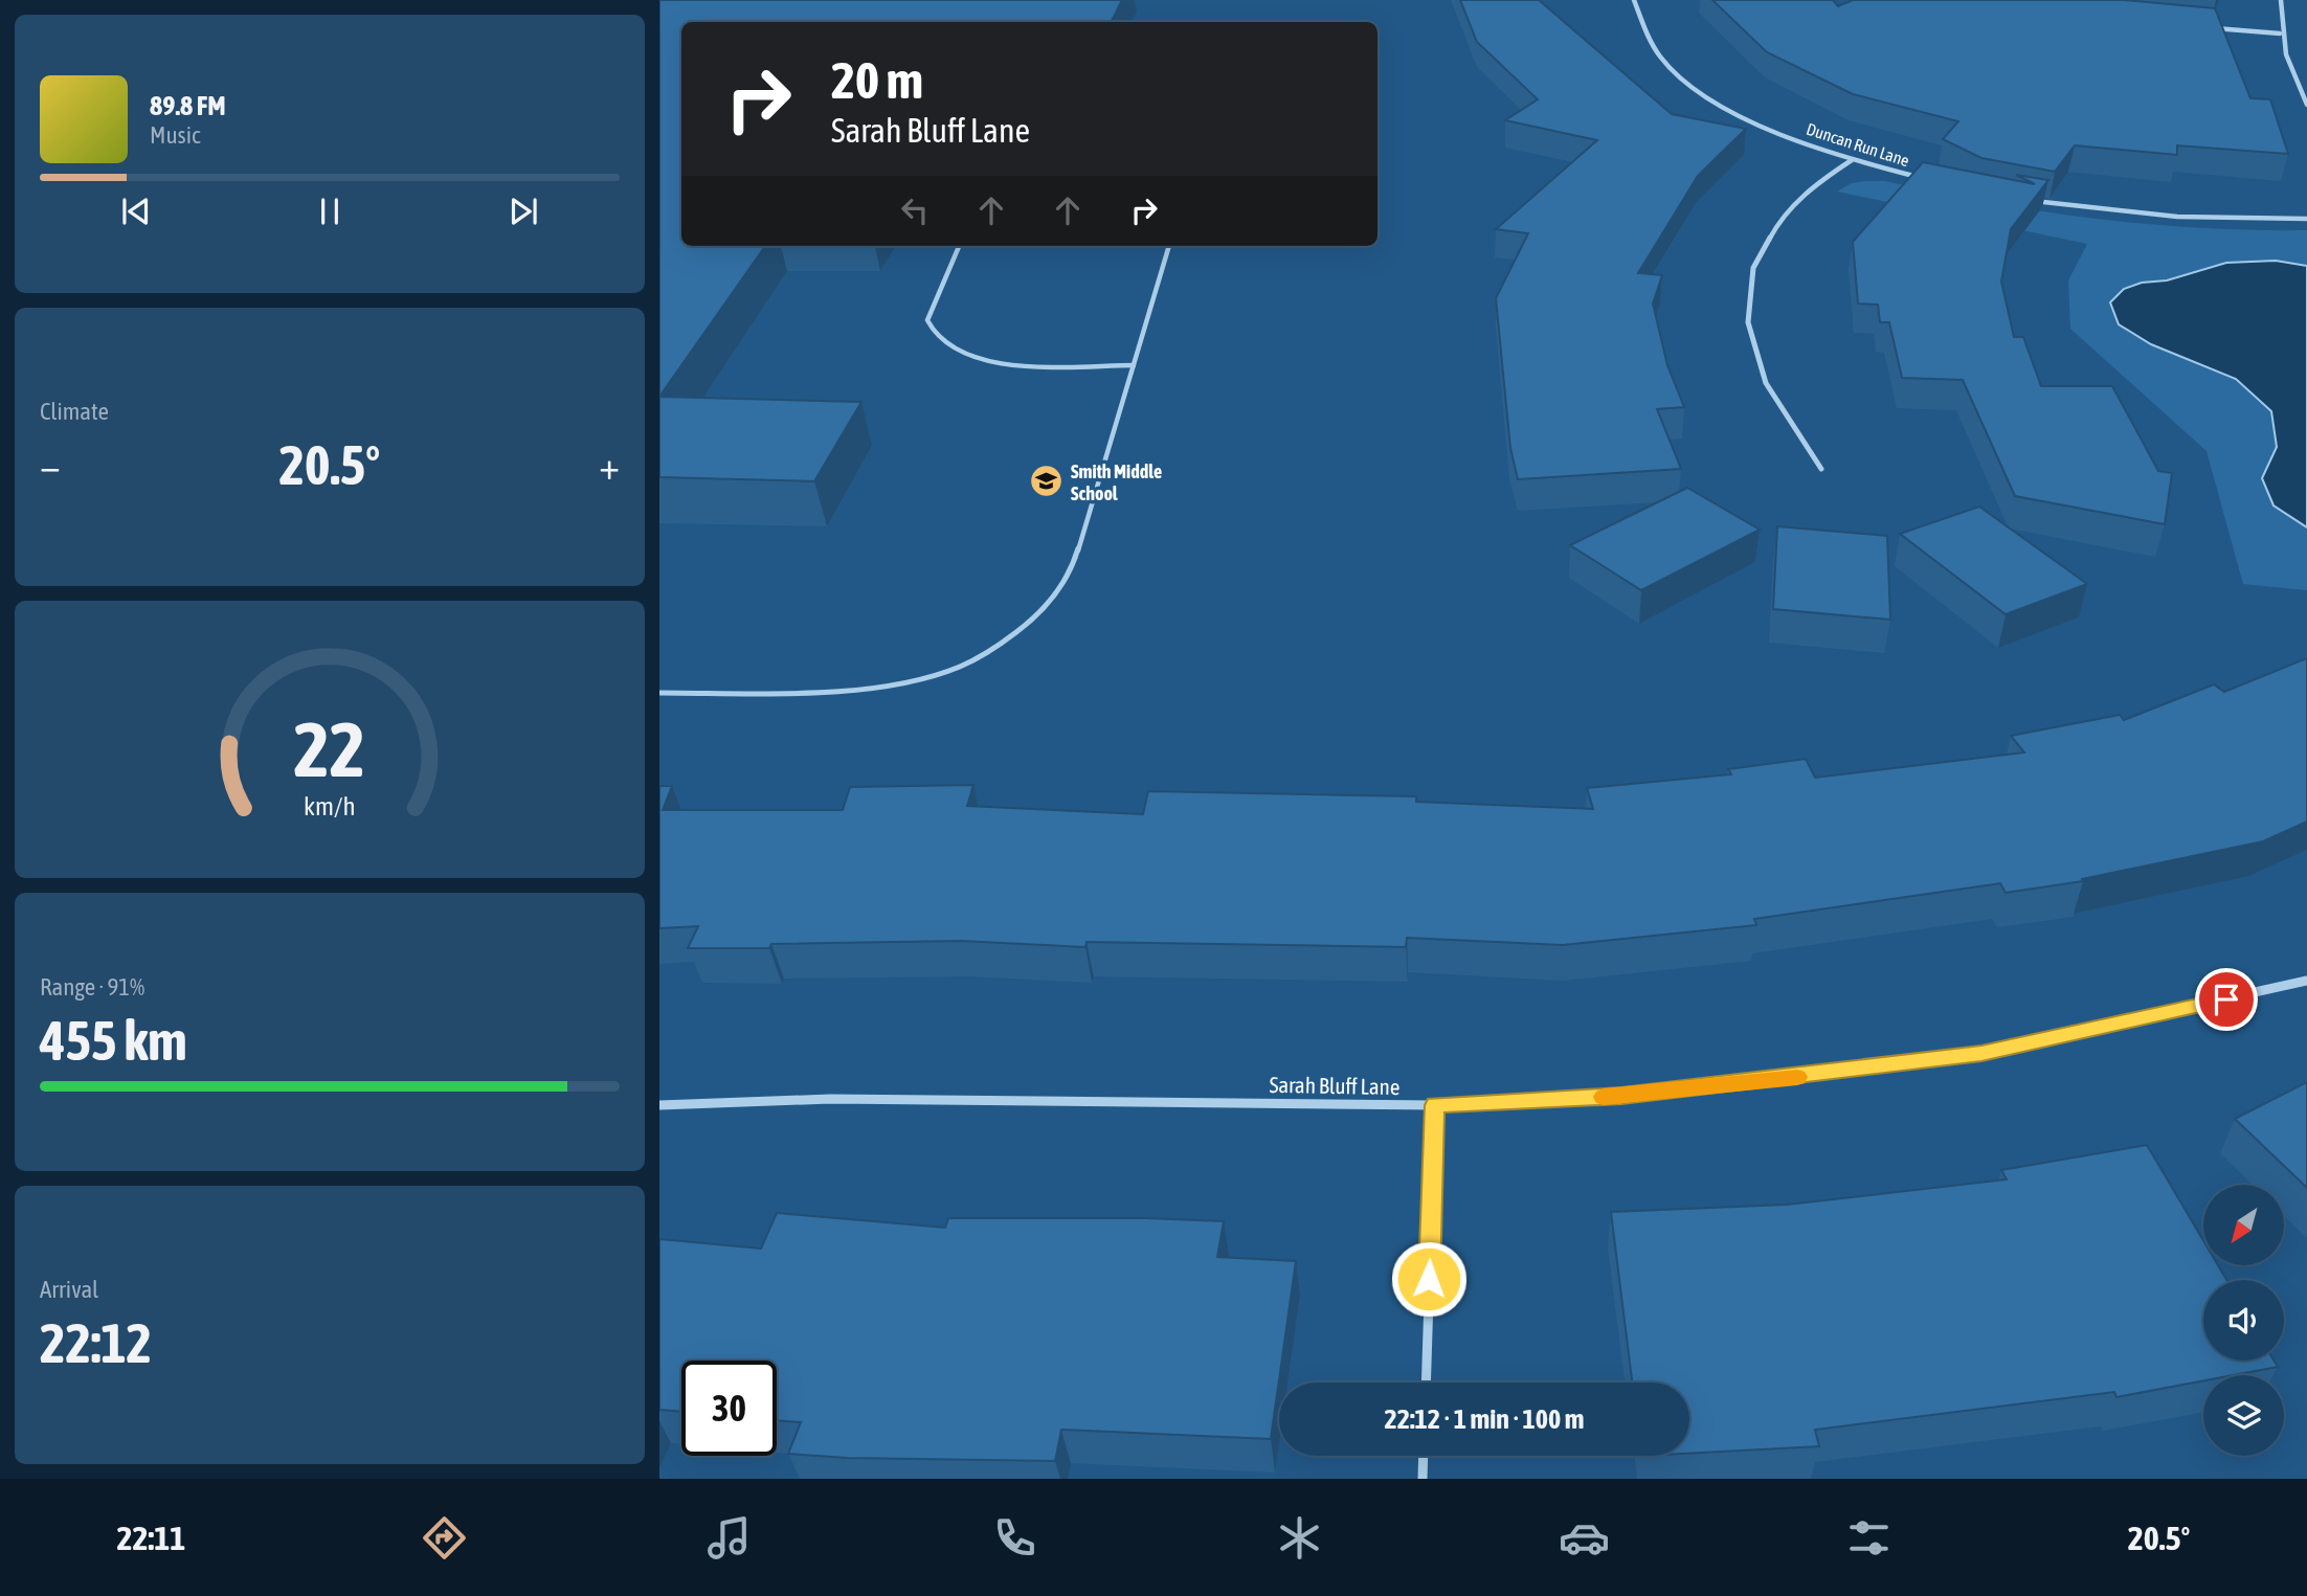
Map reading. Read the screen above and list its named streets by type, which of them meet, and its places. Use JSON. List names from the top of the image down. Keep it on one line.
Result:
{"streets":{"street":["Duncan Run Lane","Sarah Bluff Lane"]},"places":{"school or university":["Smith Middle School"]},"north":"bottom left","page":{"turn":["20 m","Sarah Bluff Lane"],"song":["89.8 FM","Music"],"tile":["Climate",["Range · 91%","455 km"],["Arrival","22:12"]],"heat":["−","20.5°","+"],"limit":"30","trip":"22:12 · 1 min · 100 m","tabs":["22:11","20.5°"],"gauge":["22","km/h"]}}
